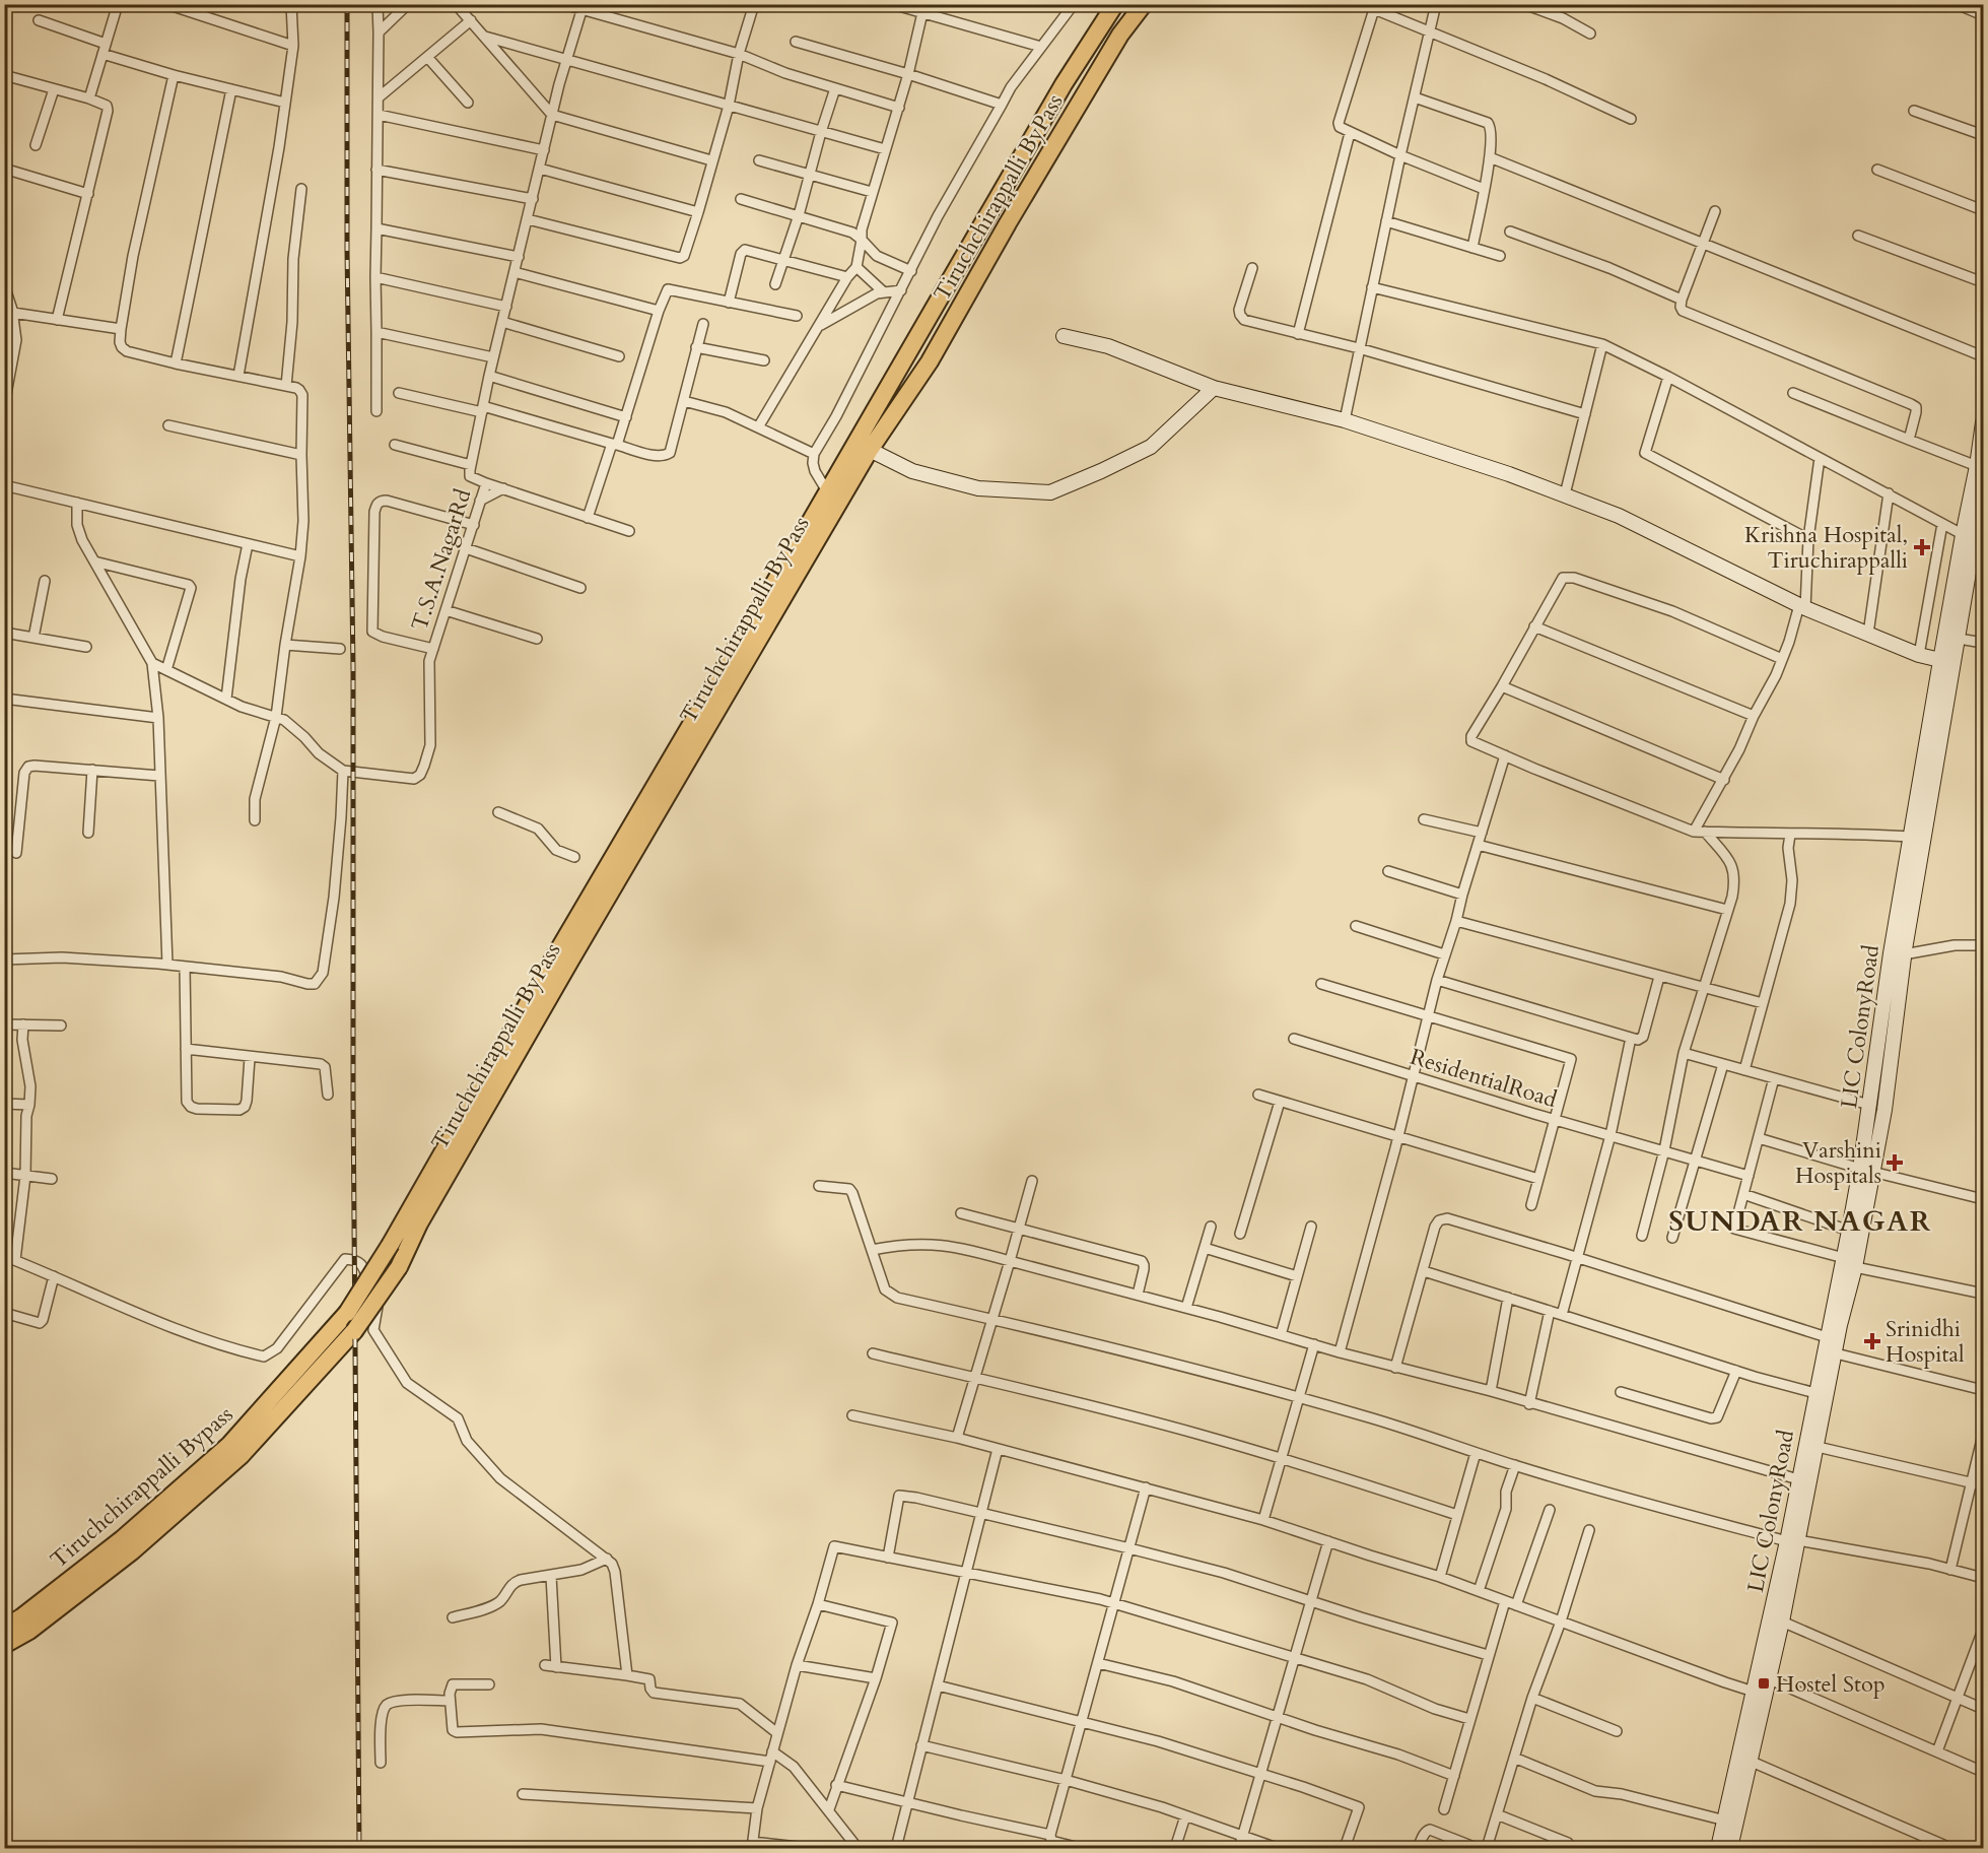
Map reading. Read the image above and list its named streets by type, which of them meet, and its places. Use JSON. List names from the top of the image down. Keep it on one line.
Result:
{"streets":{"highway":["Tiruchchirappalli ByPass","Tiruchchirappalli Bypass"],"main road":["LIC ColonyRoad"],"street":["T.S.A.NagarRd","ResidentialRoad"]},"crossings":[["Tiruchchirappalli ByPass","Tiruchchirappalli Bypass"]],"districts":["SUNDAR NAGAR"],"places":{"health":["Krishna Hospital, Tiruchirappalli","Varshini Hospitals","Srinidhi Hospital"],"transit":["Hostel Stop"]}}
